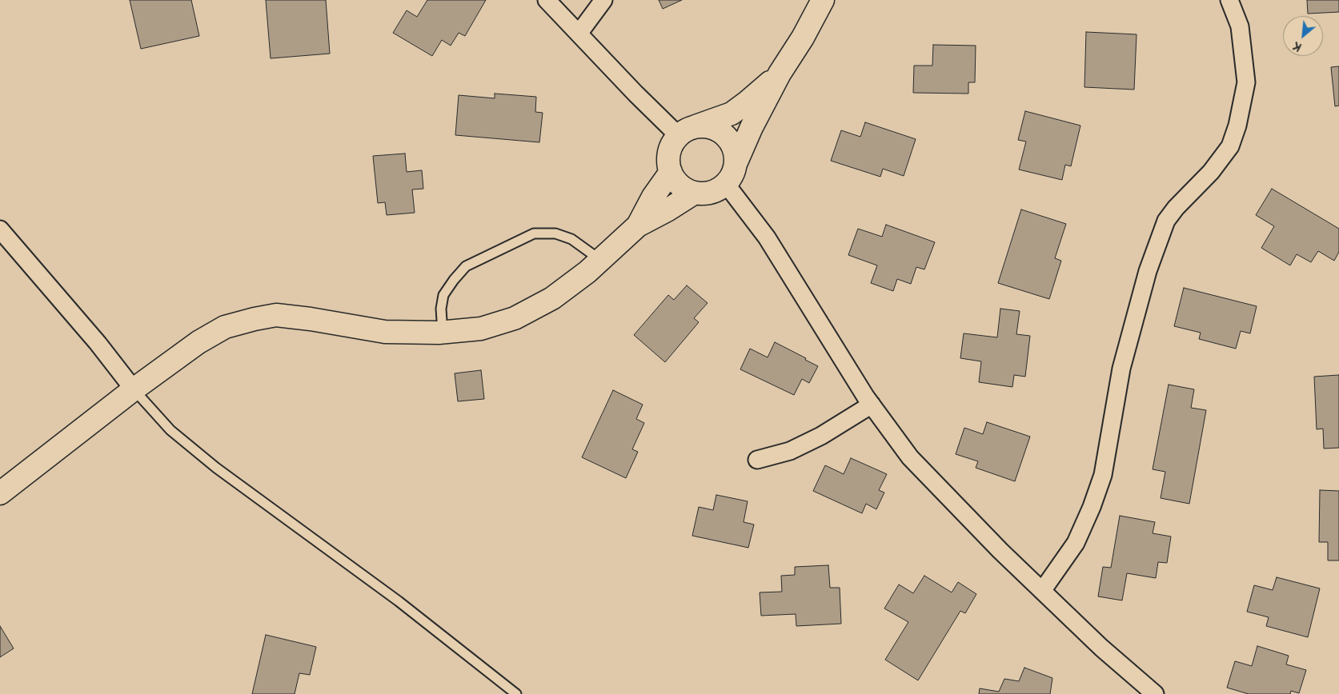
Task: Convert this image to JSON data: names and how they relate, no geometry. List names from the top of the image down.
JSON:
{
  "north": "bottom left"
}
